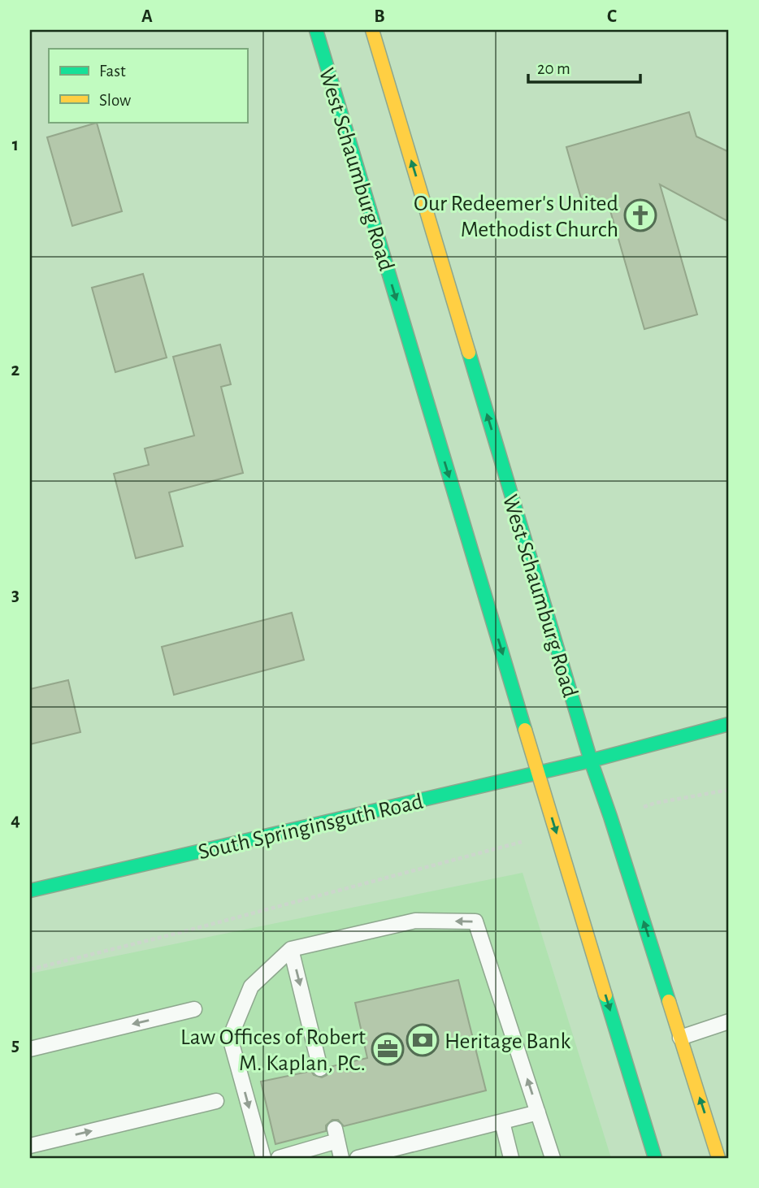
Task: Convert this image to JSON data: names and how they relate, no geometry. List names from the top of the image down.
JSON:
{
  "streets": {
    "main road": ["West Schaumburg Road", "South Springinsguth Road"]
  },
  "crossings": [
    ["West Schaumburg Road", "South Springinsguth Road"]
  ],
  "places": {
    "church": ["Our Redeemer's United Methodist Church"],
    "bank": ["Heritage Bank"],
    "office": ["Law Offices of Robert M. Kaplan, P.C."]
  },
  "legend": ["Fast", "Slow"],
  "scale_bar": "20 m",
  "grid": {
    "columns": ["A", "B", "C"],
    "rows": [
      "1",
      "2",
      "3",
      "4",
      "5"
    ]
  }
}
